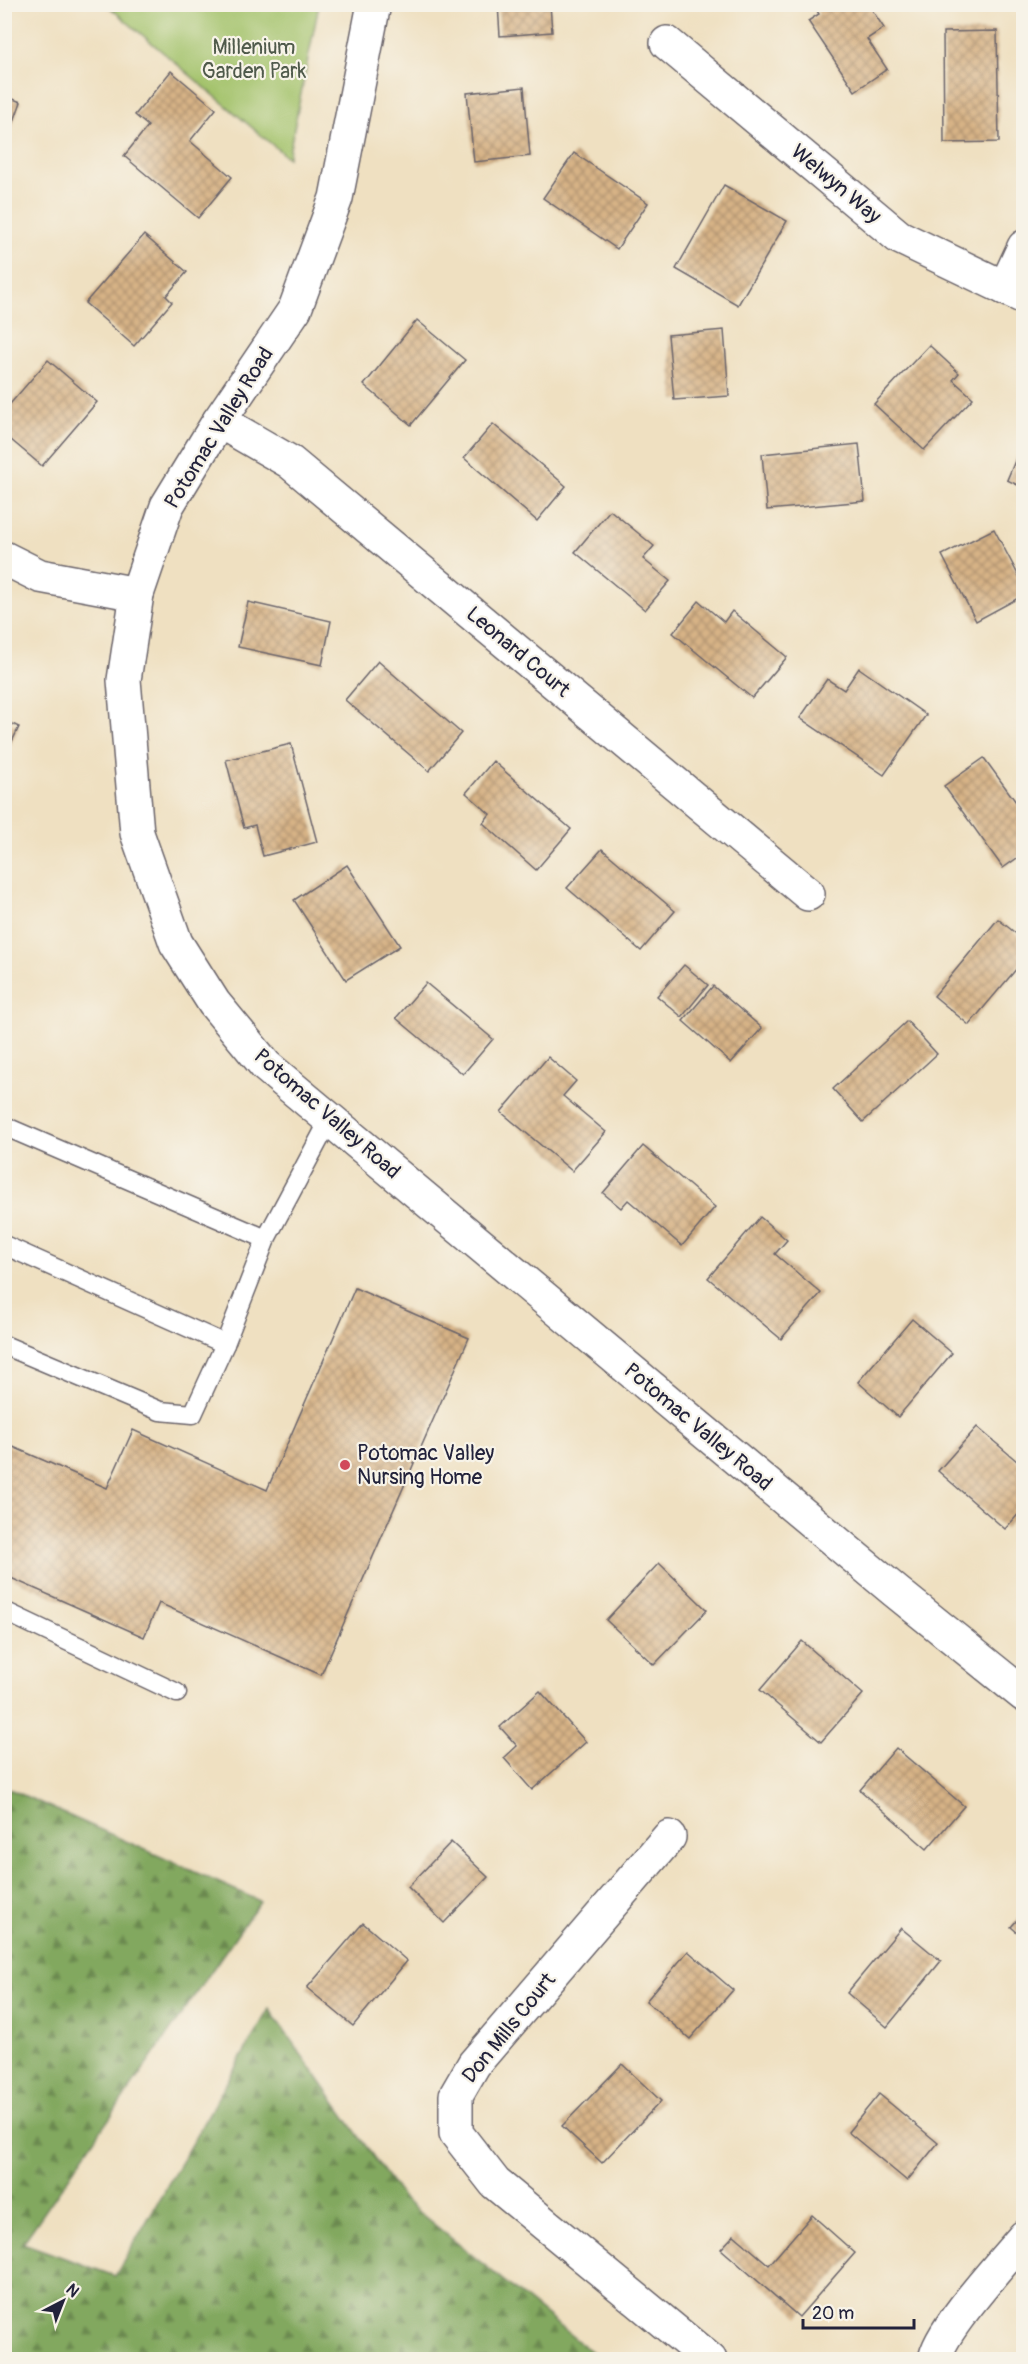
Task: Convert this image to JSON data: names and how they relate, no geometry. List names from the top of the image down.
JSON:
{
  "streets": {
    "street": [
      "Welwyn Way",
      "Potomac Valley Road",
      "Leonard Court",
      "Don Mills Court"
    ]
  },
  "crossings": [
    ["Potomac Valley Road", "Leonard Court"]
  ],
  "parks": ["Millenium Garden Park"],
  "places": ["Potomac Valley Nursing Home"],
  "scale_bar": "20 m",
  "north": "top right"
}
